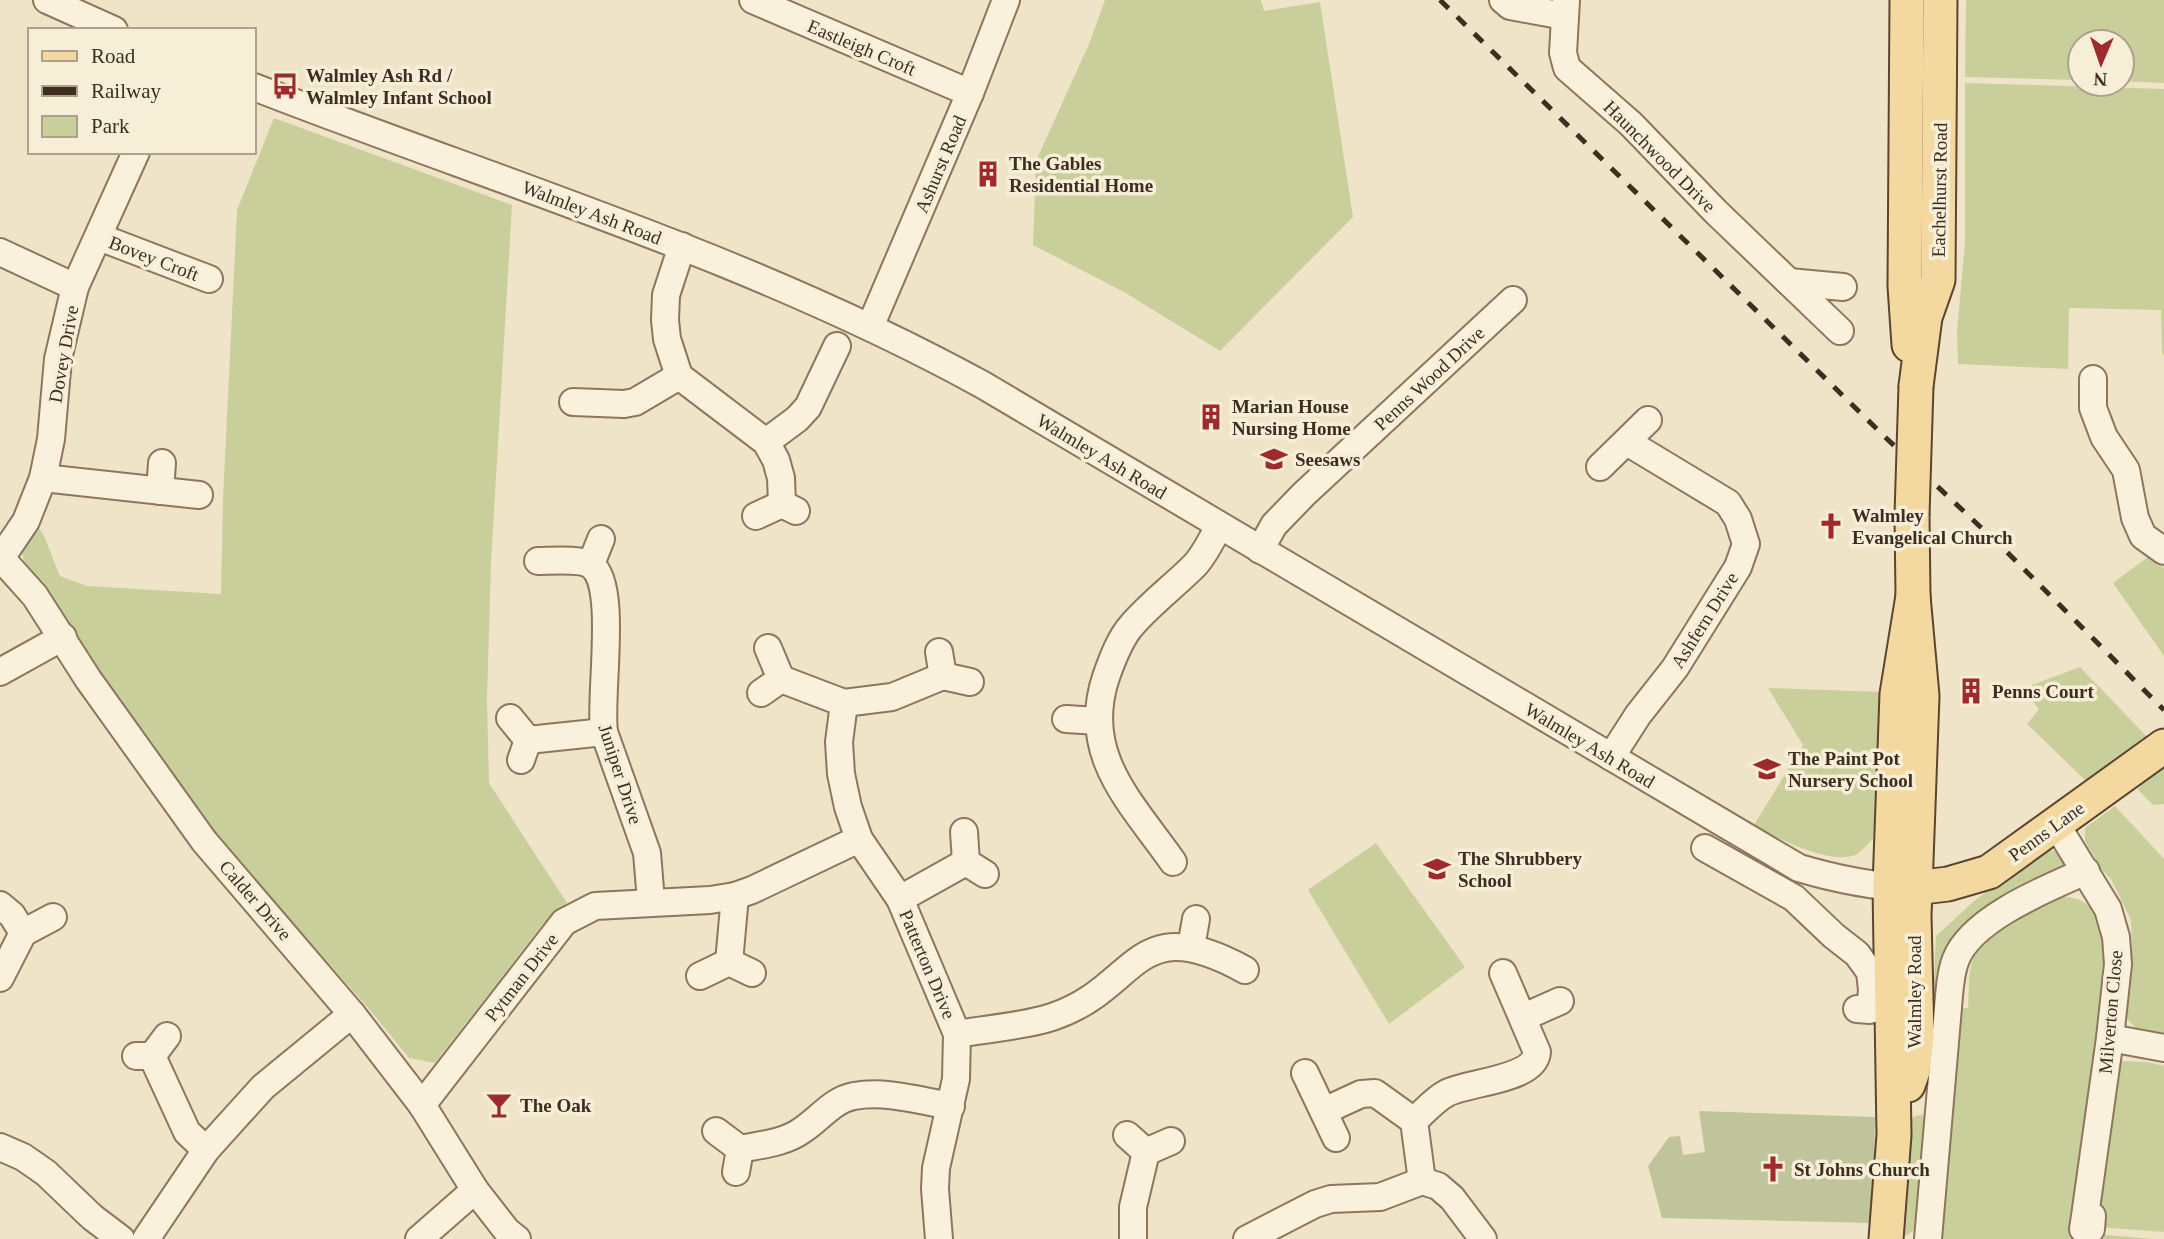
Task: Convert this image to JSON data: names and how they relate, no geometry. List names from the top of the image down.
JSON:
{
  "streets": {
    "main road": ["Eachelhurst Road", "Penns Lane", "Walmley Road"],
    "street": [
      "Eastleigh Croft",
      "Haunchwood Drive",
      "Ashurst Road",
      "Walmley Ash Road",
      "Bovey Croft",
      "Dovey Drive",
      "Penns Wood Drive",
      "Ashfern Drive",
      "Juniper Drive",
      "Calder Drive",
      "Patterton Drive",
      "Pytman Drive",
      "Milverton Close"
    ]
  },
  "crossings": [
    ["Eastleigh Croft", "Ashurst Road"],
    ["Ashurst Road", "Walmley Ash Road"],
    ["Eachelhurst Road", "Walmley Ash Road"],
    ["Eachelhurst Road", "Penns Lane"],
    ["Eachelhurst Road", "Walmley Road"],
    ["Walmley Ash Road", "Penns Wood Drive"],
    ["Walmley Ash Road", "Ashfern Drive"],
    ["Walmley Ash Road", "Penns Lane"],
    ["Walmley Ash Road", "Walmley Road"],
    ["Bovey Croft", "Dovey Drive"],
    ["Dovey Drive", "Calder Drive"],
    ["Juniper Drive", "Pytman Drive"],
    ["Penns Lane", "Walmley Road"],
    ["Penns Lane", "Milverton Close"],
    ["Calder Drive", "Pytman Drive"],
    ["Patterton Drive", "Pytman Drive"],
    ["Walmley Road", "Milverton Close"]
  ],
  "places": {
    "bus stop": ["Walmley Ash Rd / Walmley Infant School"],
    "building": ["The Gables Residential Home", "Marian House Nursing Home", "Penns Court"],
    "school or university": ["Seesaws", "The Paint Pot Nursery School", "The Shrubbery School"],
    "church": ["Walmley Evangelical Church", "St Johns Church"],
    "bar": ["The Oak"]
  },
  "legend": ["Road", "Railway", "Park"],
  "north": "bottom"
}
